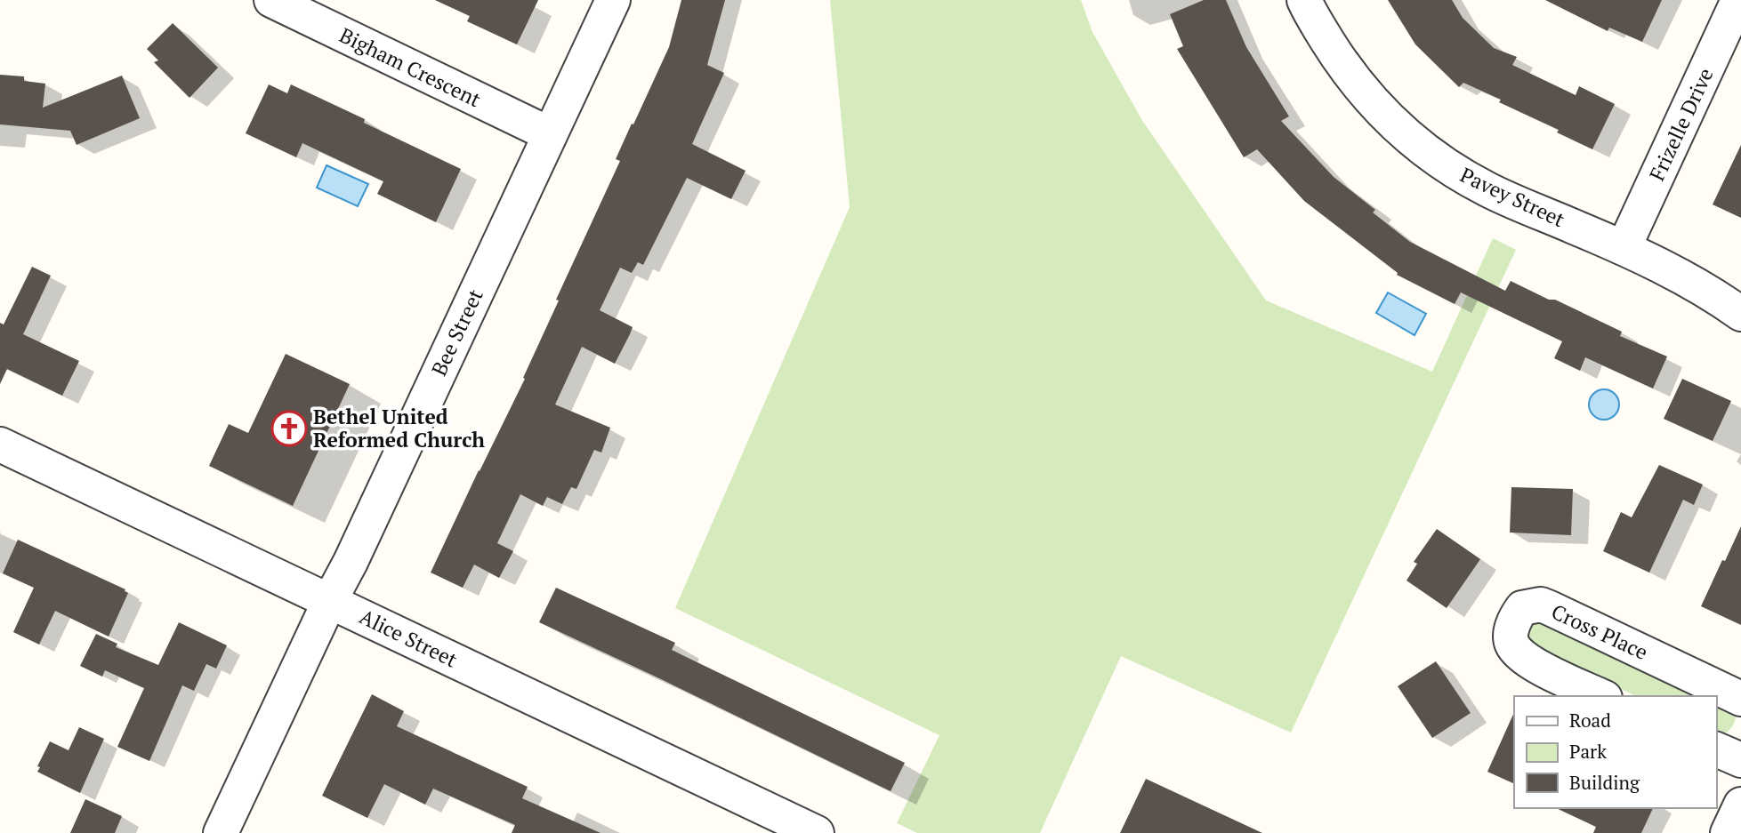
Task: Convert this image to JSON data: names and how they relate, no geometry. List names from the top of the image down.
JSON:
{
  "streets": {
    "street": [
      "Bigham Crescent",
      "Frizelle Drive",
      "Pavey Street",
      "Bee Street",
      "Cross Place",
      "Alice Street"
    ]
  },
  "crossings": [
    ["Bigham Crescent", "Bee Street"],
    ["Frizelle Drive", "Pavey Street"],
    ["Bee Street", "Alice Street"]
  ],
  "places": {
    "church": ["Bethel United Reformed Church"]
  },
  "legend": ["Road", "Park", "Building"]
}
